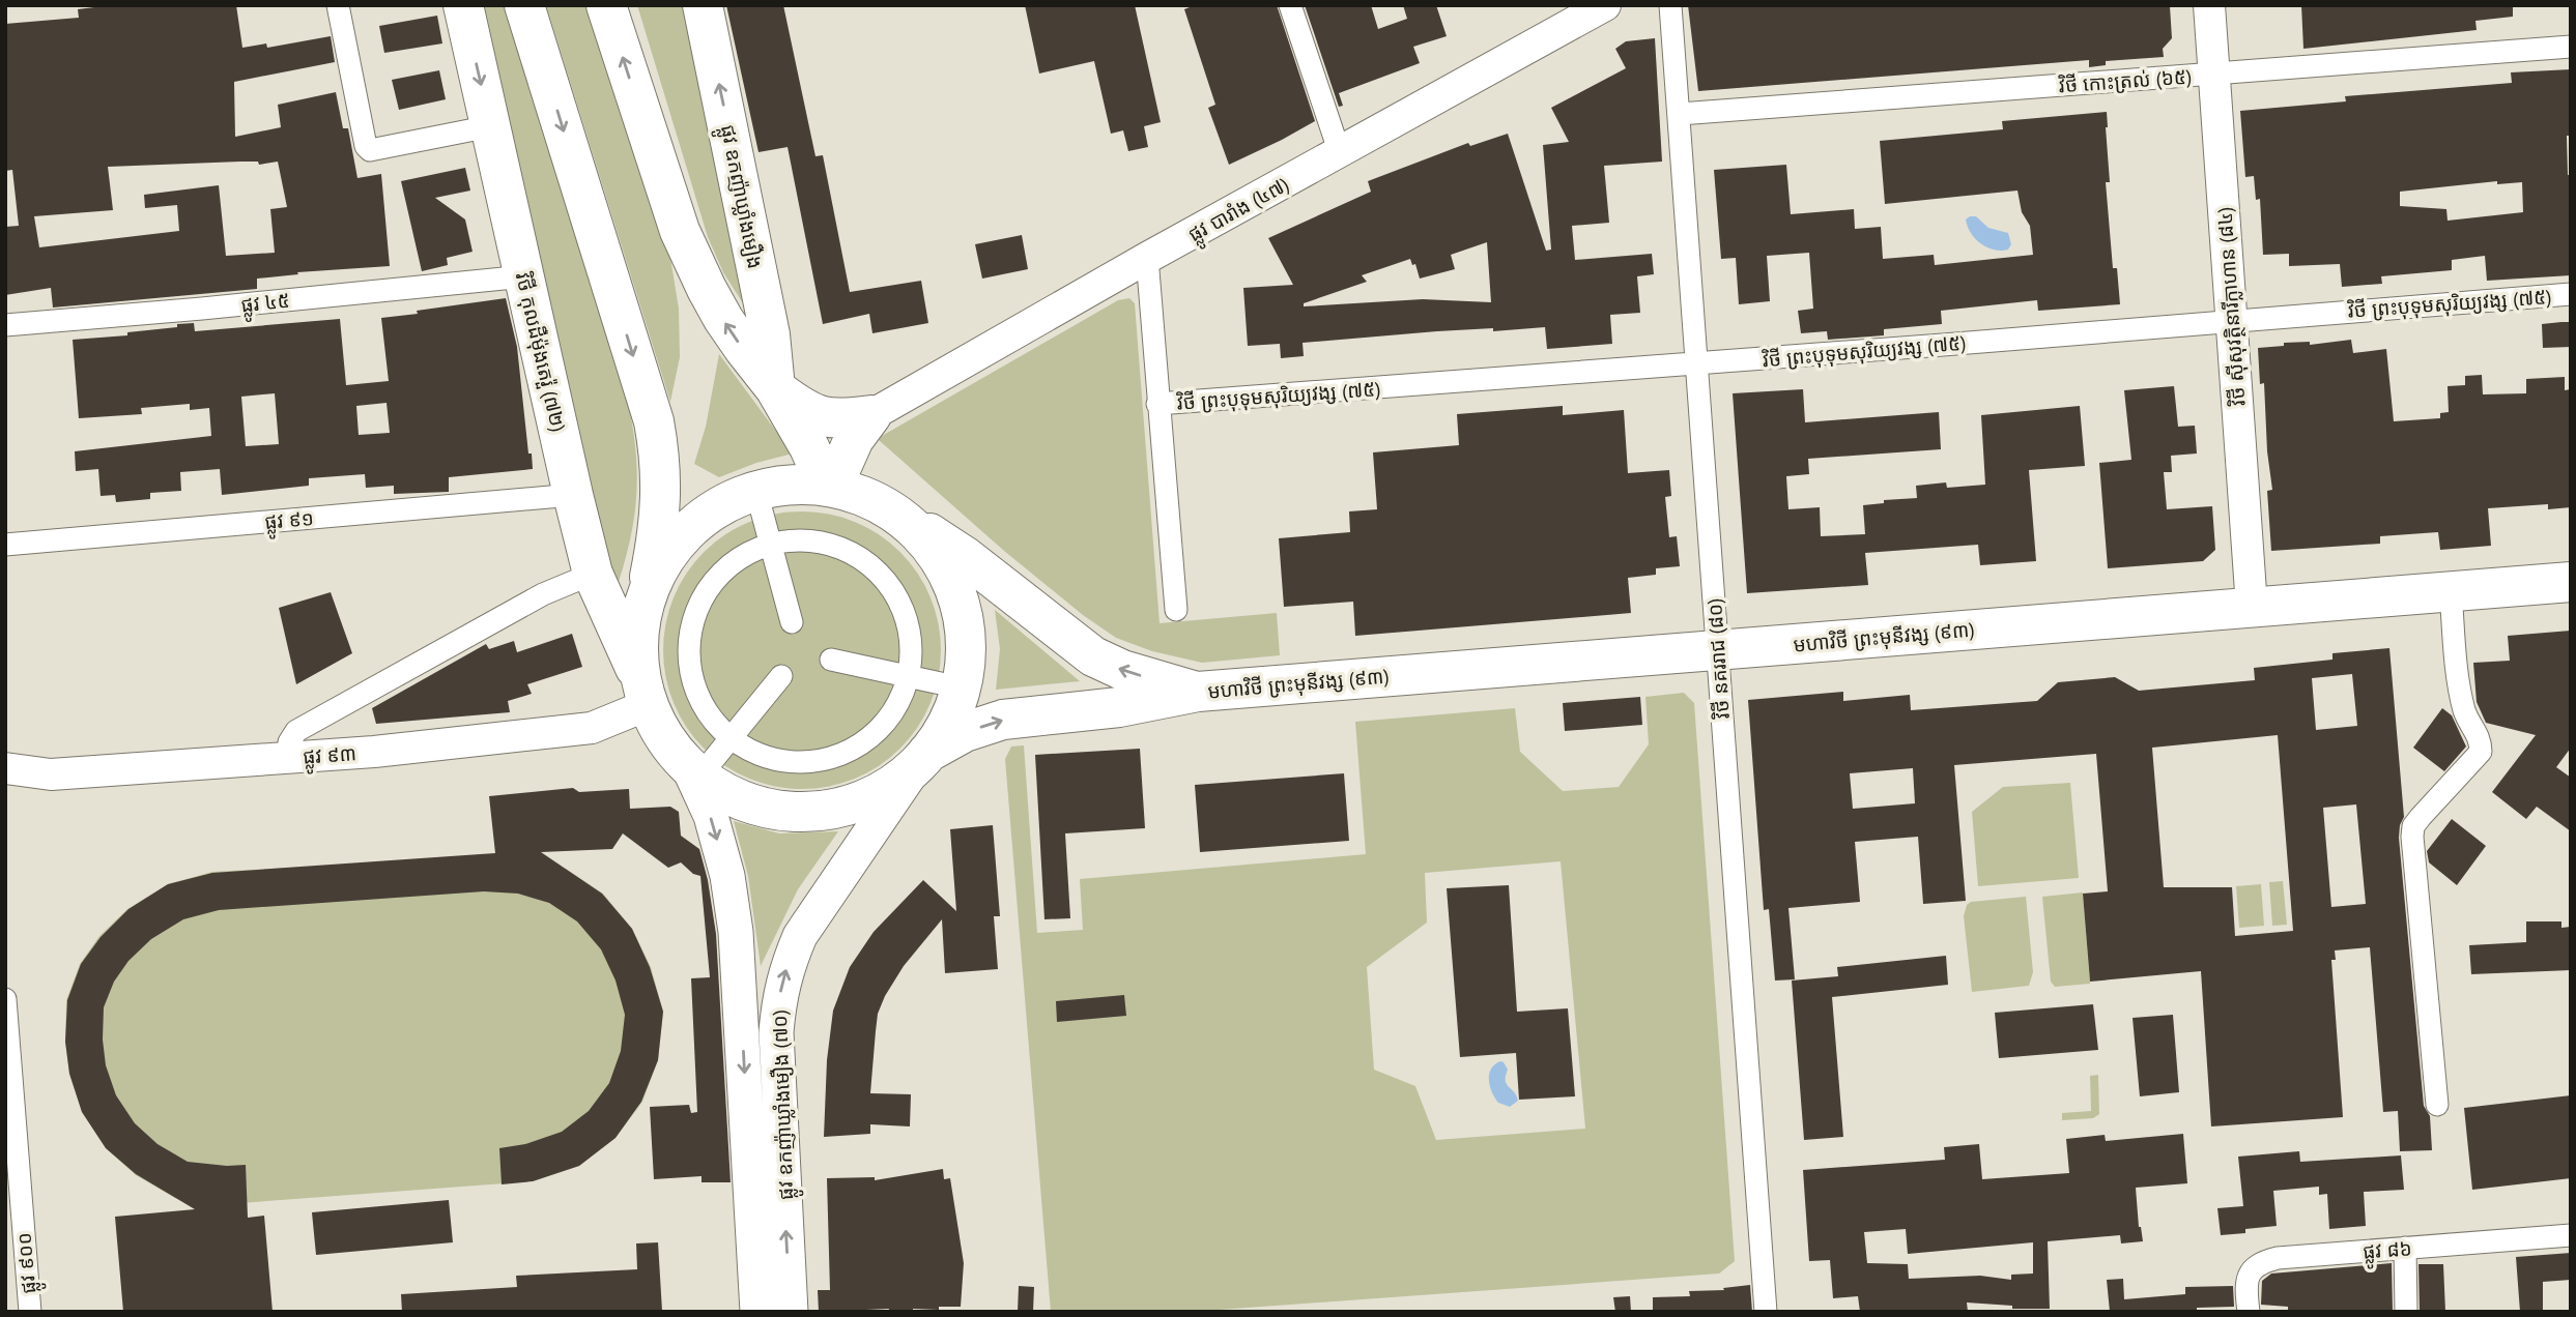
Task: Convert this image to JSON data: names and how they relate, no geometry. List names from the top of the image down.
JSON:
{
  "streets": {
    "highway": ["ផ្លូវ ឧកញ៉ាឃ្លាំងមឿង", "វិថី កុលដឺម៉ុងតេរ៉ួ (៧២)", "មហាវិថី ព្រះមុនីវង្ស (៩៣)"],
    "main road": ["ផ្លូវ ឧកញ៉ាឃ្លាំងមឿង (៧០)"],
    "street": [
      "វិថី កោះត្រល់ (៦៥)",
      "ផ្លូវ បារាំង (៤៧)",
      "ផ្លូវ ៤៥",
      "វិថី ព្រះបុទុមសុរិយ្យវង្ស (៧៥)",
      "វិថី ស៊ីសុវត្ថិនារីក្លាហាន (៨៤)",
      "ផ្លូវ ៩១",
      "វិថី នគររាជ (៨០)",
      "ផ្លូវ ៩៣",
      "ផ្លូវ ៨៦",
      "ផ្លូវ ៩០០"
    ]
  },
  "crossings": [
    ["វិថី កោះត្រល់ (៦៥)", "វិថី ស៊ីសុវត្ថិនារីក្លាហាន (៨៤)"],
    ["វិថី កោះត្រល់ (៦៥)", "វិថី នគររាជ (៨០)"],
    ["ផ្លូវ ៤៥", "វិថី កុលដឺម៉ុងតេរ៉ួ (៧២)"],
    ["វិថី ព្រះបុទុមសុរិយ្យវង្ស (៧៥)", "វិថី ស៊ីសុវត្ថិនារីក្លាហាន (៨៤)"],
    ["វិថី ព្រះបុទុមសុរិយ្យវង្ស (៧៥)", "វិថី នគររាជ (៨០)"],
    ["វិថី ស៊ីសុវត្ថិនារីក្លាហាន (៨៤)", "មហាវិថី ព្រះមុនីវង្ស (៩៣)"],
    ["វិថី កុលដឺម៉ុងតេរ៉ួ (៧២)", "ផ្លូវ ៩១"],
    ["វិថី កុលដឺម៉ុងតេរ៉ួ (៧២)", "ផ្លូវ ៩៣"],
    ["វិថី កុលដឺម៉ុងតេរ៉ួ (៧២)", "ផ្លូវ ឧកញ៉ាឃ្លាំងមឿង (៧០)"],
    ["មហាវិថី ព្រះមុនីវង្ស (៩៣)", "វិថី នគររាជ (៨០)"],
    ["មហាវិថី ព្រះមុនីវង្ស (៩៣)", "ផ្លូវ ឧកញ៉ាឃ្លាំងមឿង (៧០)"]
  ]
}
